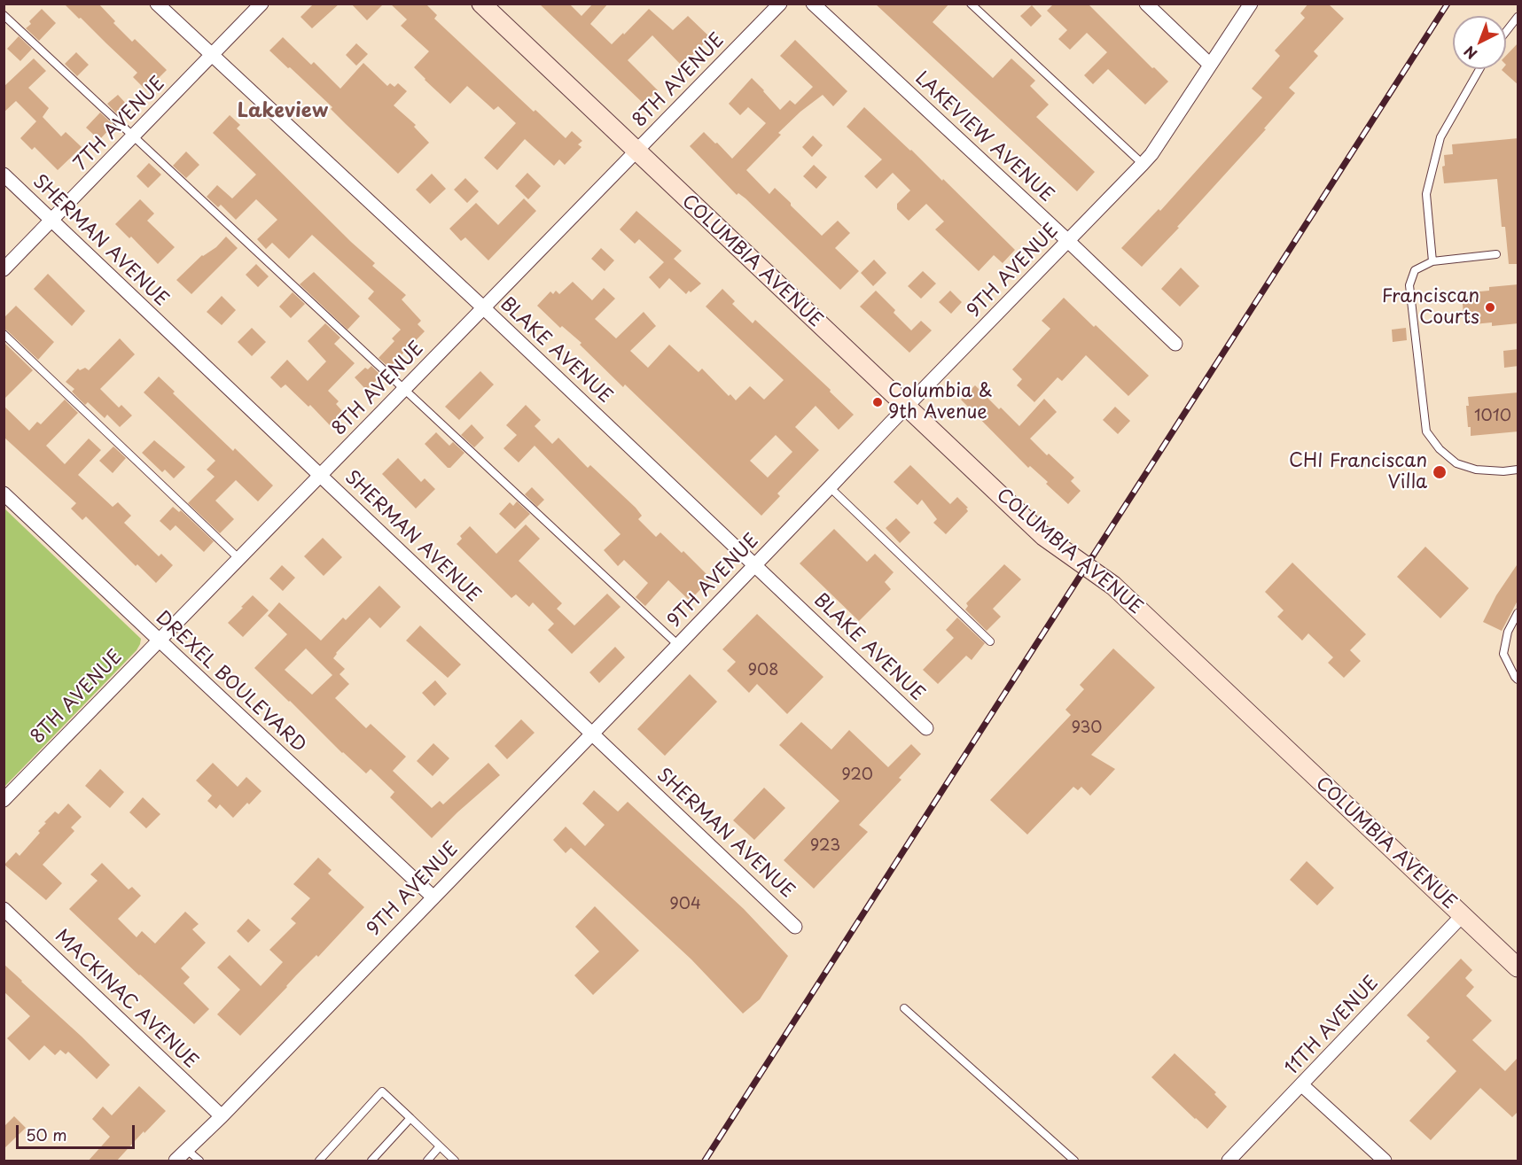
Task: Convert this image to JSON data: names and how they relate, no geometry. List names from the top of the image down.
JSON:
{
  "streets": {
    "street": [
      "8TH AVENUE",
      "7TH AVENUE",
      "LAKEVIEW AVENUE",
      "SHERMAN AVENUE",
      "COLUMBIA AVENUE",
      "9TH AVENUE",
      "BLAKE AVENUE",
      "DREXEL BOULEVARD",
      "MACKINAC AVENUE",
      "11TH AVENUE"
    ]
  },
  "crossings": [
    ["8TH AVENUE", "SHERMAN AVENUE"],
    ["8TH AVENUE", "COLUMBIA AVENUE"],
    ["8TH AVENUE", "BLAKE AVENUE"],
    ["8TH AVENUE", "DREXEL BOULEVARD"],
    ["7TH AVENUE", "SHERMAN AVENUE"],
    ["7TH AVENUE", "BLAKE AVENUE"],
    ["LAKEVIEW AVENUE", "9TH AVENUE"],
    ["SHERMAN AVENUE", "9TH AVENUE"],
    ["COLUMBIA AVENUE", "9TH AVENUE"],
    ["COLUMBIA AVENUE", "11TH AVENUE"],
    ["9TH AVENUE", "BLAKE AVENUE"],
    ["9TH AVENUE", "DREXEL BOULEVARD"],
    ["9TH AVENUE", "MACKINAC AVENUE"]
  ],
  "districts": ["Lakeview"],
  "places": ["Franciscan Courts", "Columbia & 9th Avenue", "CHI Franciscan Villa"],
  "house_numbers": [
    "1010",
    "908",
    "930",
    "920",
    "923",
    "904"
  ],
  "scale_bar": "50 m",
  "north": "bottom left"
}
